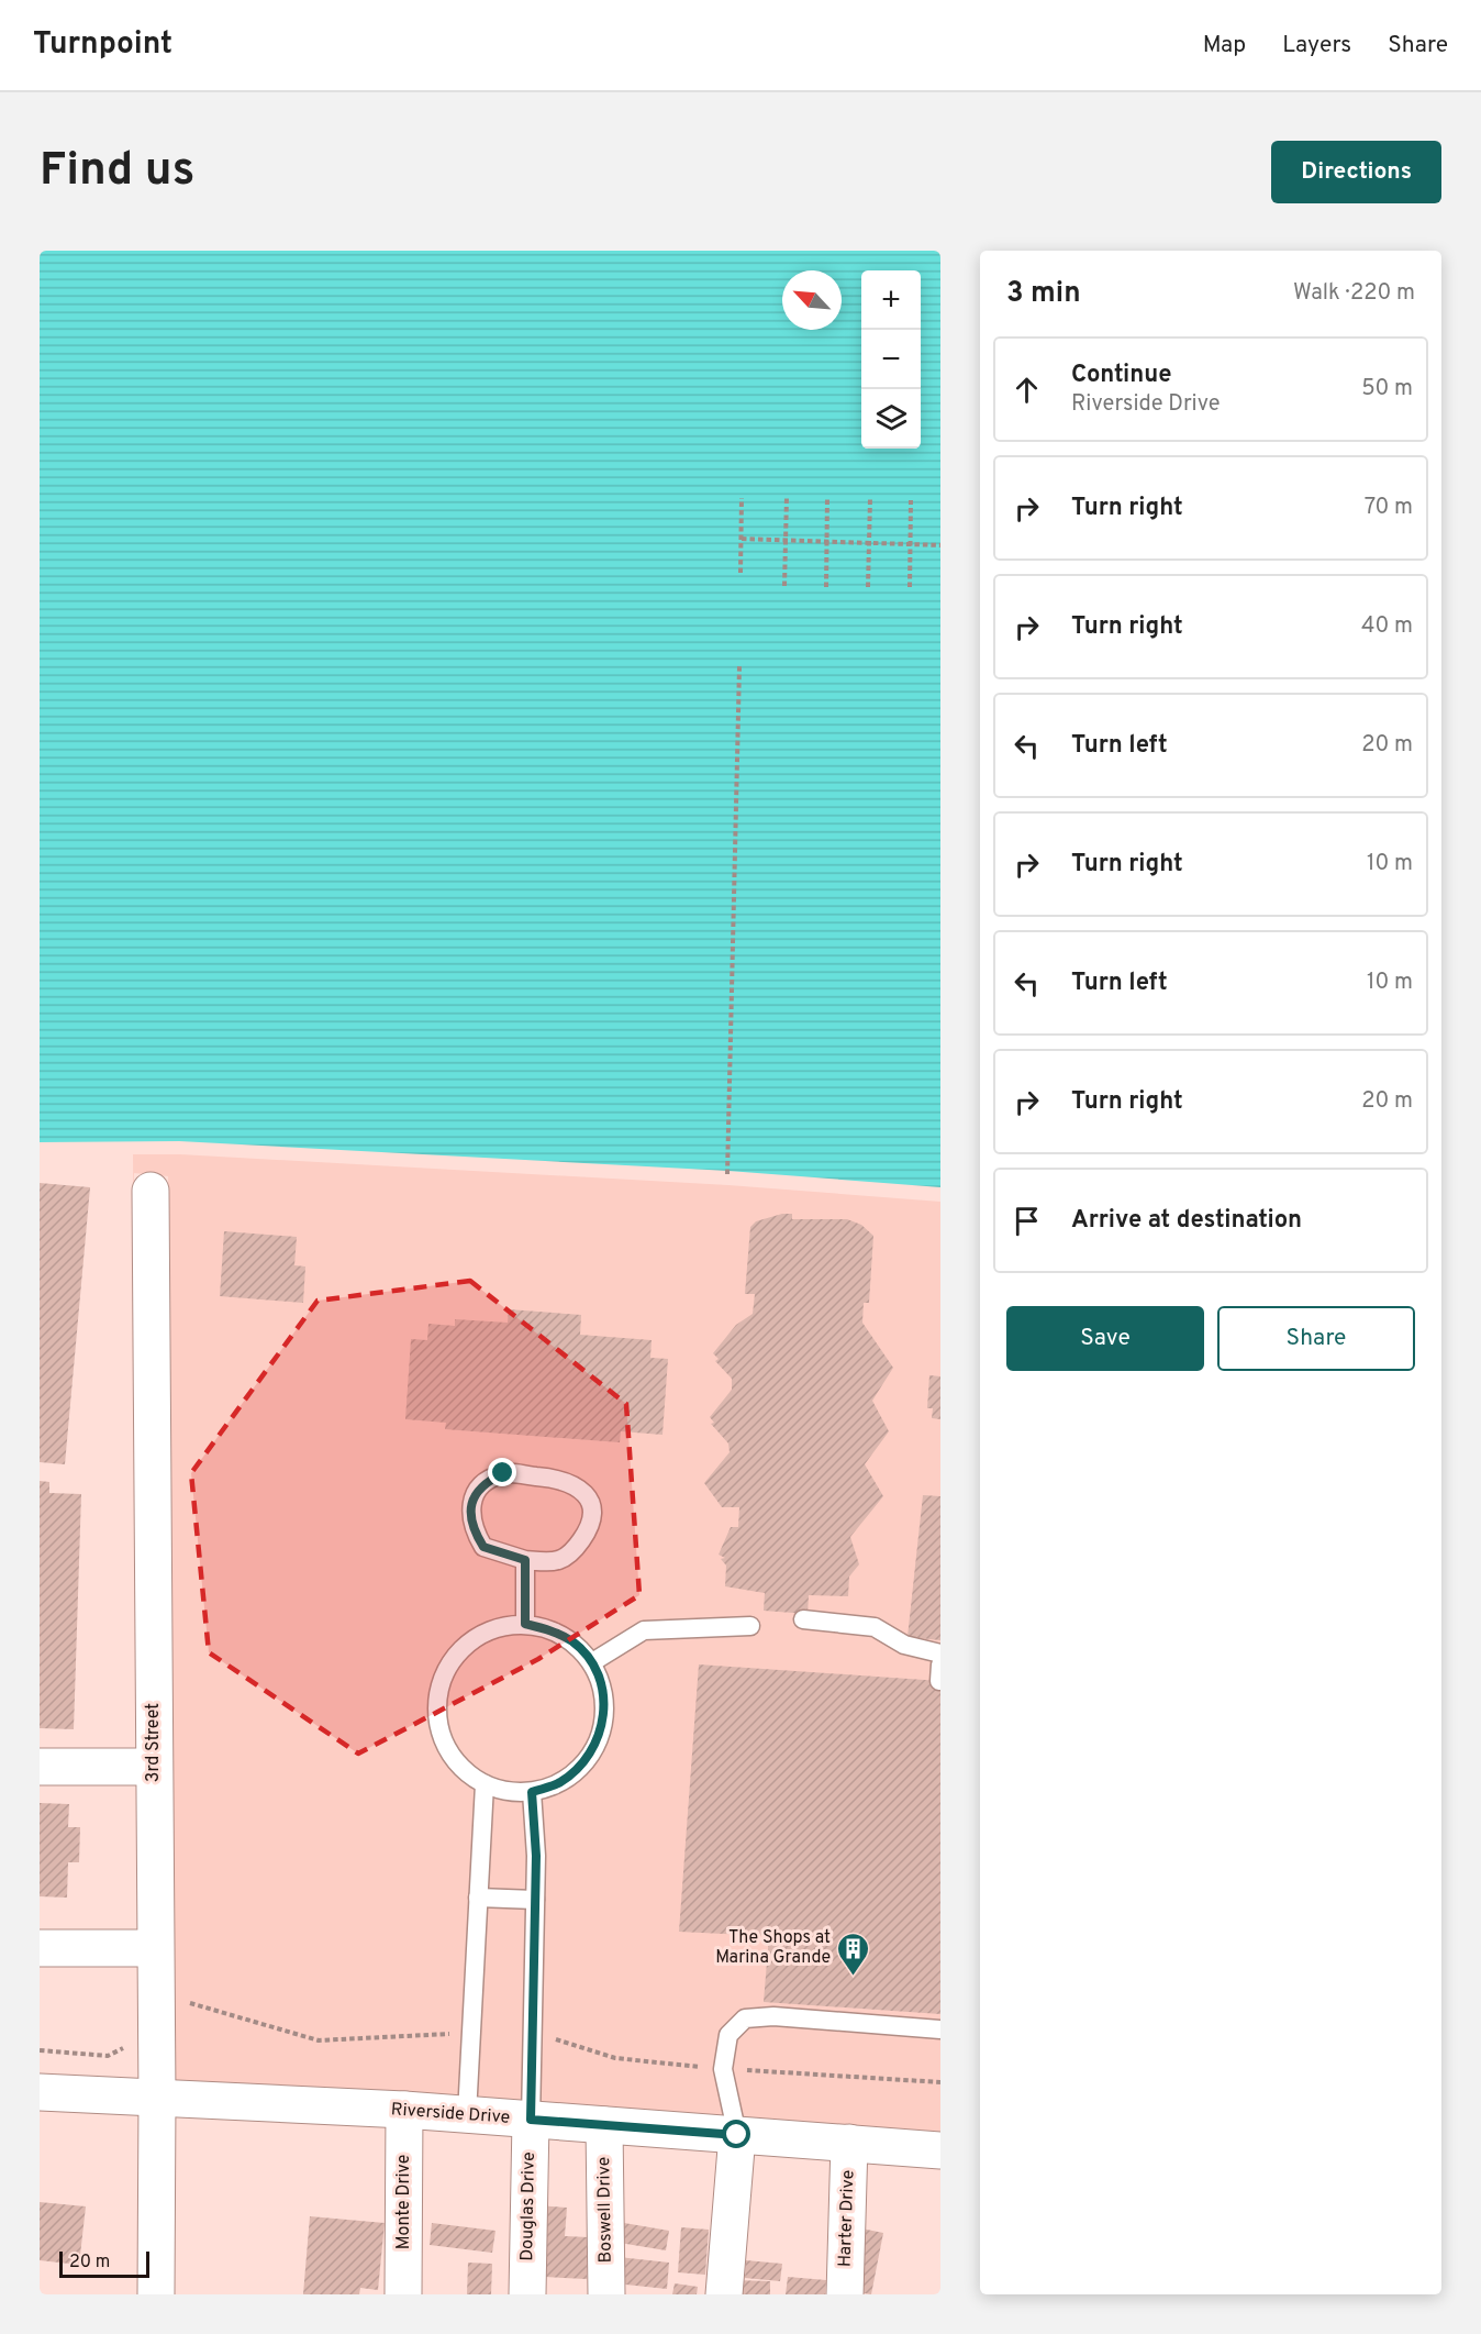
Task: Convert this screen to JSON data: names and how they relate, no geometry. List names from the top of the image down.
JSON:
{
  "streets": {
    "street": [
      "3rd Street",
      "Riverside Drive",
      "Monte Drive",
      "Douglas Drive",
      "Boswell Drive",
      "Harter Drive"
    ]
  },
  "crossings": [
    ["3rd Street", "Riverside Drive"],
    ["Riverside Drive", "Monte Drive"],
    ["Riverside Drive", "Douglas Drive"],
    ["Riverside Drive", "Boswell Drive"],
    ["Riverside Drive", "Harter Drive"]
  ],
  "places": {
    "building": ["The Shops at Marina Grande"]
  },
  "scale_bar": "20 m",
  "north": "top left",
  "page": {
    "header": "Turnpoint",
    "nav": ["Map", "Layers", "Share"],
    "buttons": [
      "Directions",
      ["Save", "Share"]
    ],
    "title": "Find us",
    "heading": ["3 min", "Walk · 220 m"],
    "map_buttons": ["+", "−"],
    "list": [
      ["Continue", "Riverside Drive", "50 m"],
      ["Turn right", "70 m"],
      ["Turn right", "40 m"],
      ["Turn left", "20 m"],
      ["Turn right", "10 m"],
      ["Turn left", "10 m"],
      ["Turn right", "20 m"],
      "Arrive at destination"
    ],
    "scale": "20 m"
  }
}
